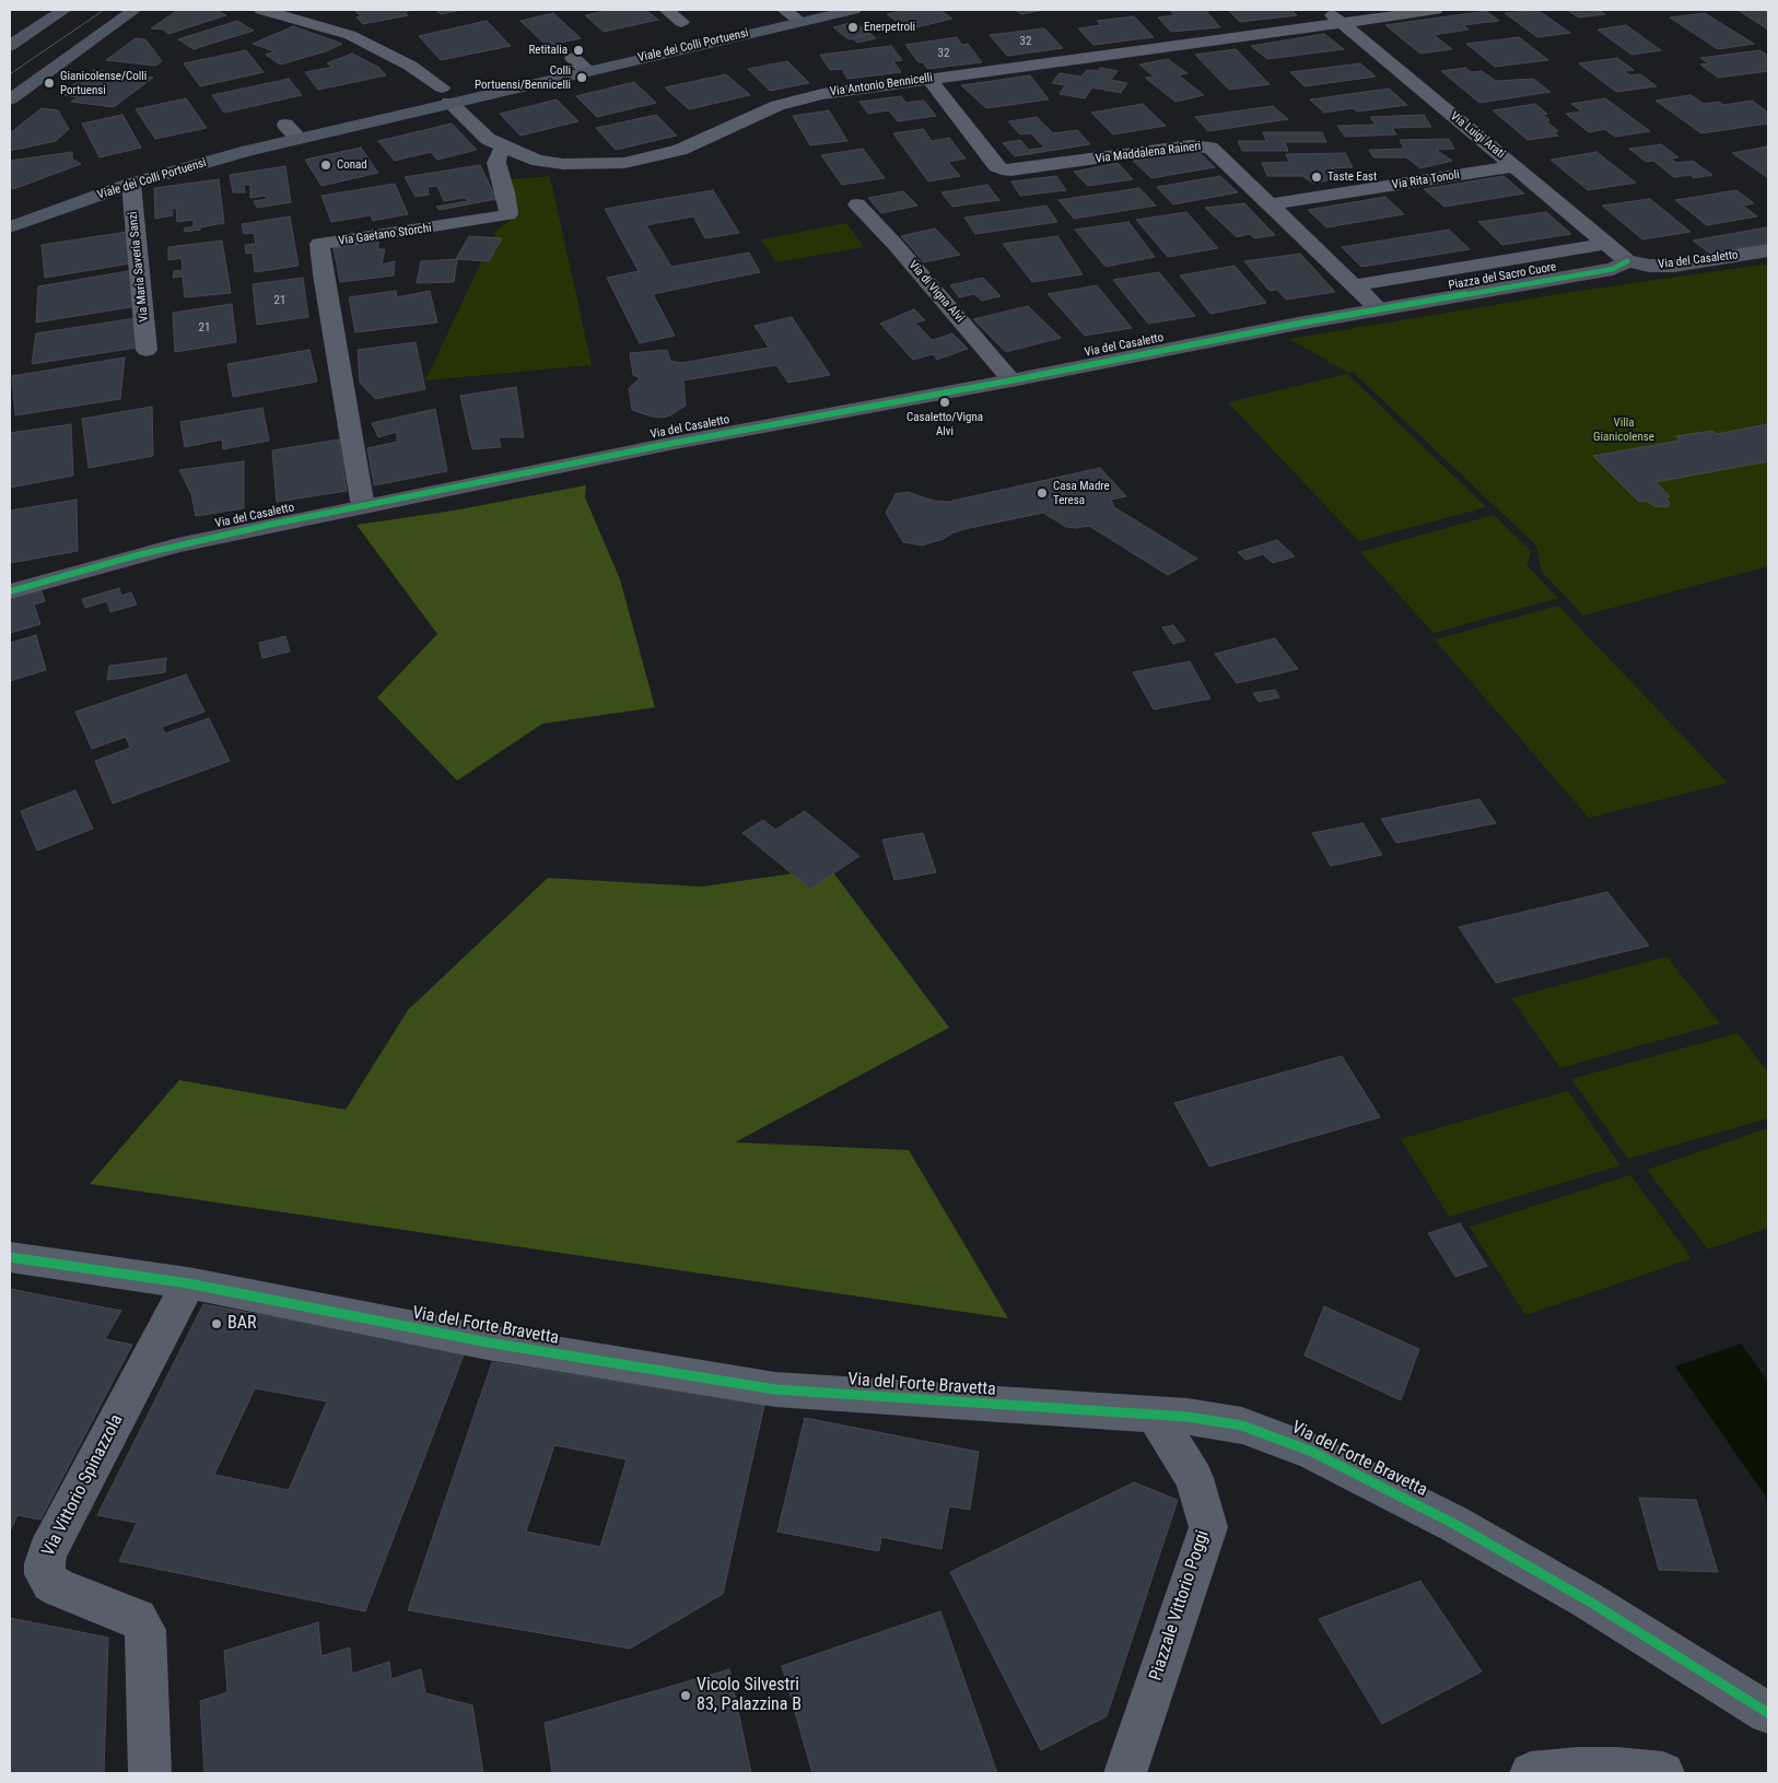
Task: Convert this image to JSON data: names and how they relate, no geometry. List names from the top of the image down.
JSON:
{
  "streets": {
    "main road": ["Viale dei Colli Portuensi"],
    "street": [
      "Via Antonio Bennicelli",
      "Via Luigi Arati",
      "Via Maddalena Raineri",
      "Via Rita Tonoli",
      "Via Gaetano Storchi",
      "Via del Casaletto",
      "Via Maria Saveria Sanzi",
      "Piazza del Sacro Cuore",
      "Via di Vigna Alvi",
      "Via del Forte Bravetta",
      "Via Vittorio Spinazzola",
      "Piazzale Vittorio Poggi"
    ]
  },
  "crossings": [
    ["Viale dei Colli Portuensi", "Via Antonio Bennicelli"],
    ["Viale dei Colli Portuensi", "Via Maria Saveria Sanzi"],
    ["Via Antonio Bennicelli", "Via Luigi Arati"],
    ["Via Antonio Bennicelli", "Via Maddalena Raineri"],
    ["Via Antonio Bennicelli", "Via Gaetano Storchi"],
    ["Via Luigi Arati", "Via Rita Tonoli"],
    ["Via Luigi Arati", "Via del Casaletto"],
    ["Via Luigi Arati", "Piazza del Sacro Cuore"],
    ["Via Maddalena Raineri", "Via Rita Tonoli"],
    ["Via Maddalena Raineri", "Via del Casaletto"],
    ["Via Maddalena Raineri", "Piazza del Sacro Cuore"],
    ["Via del Casaletto", "Piazza del Sacro Cuore"],
    ["Via del Casaletto", "Via di Vigna Alvi"],
    ["Via del Forte Bravetta", "Via Vittorio Spinazzola"],
    ["Via del Forte Bravetta", "Piazzale Vittorio Poggi"]
  ],
  "parks": ["Villa Gianicolense"],
  "places": [
    "Enerpetroli",
    "Retitalia",
    "Colli Portuensi/Bennicelli",
    "Gianicolense/Colli Portuensi",
    "Conad",
    "Taste East",
    "Casaletto/Vigna Alvi",
    "Casa Madre Teresa",
    "BAR",
    "Vicolo Silvestri 83, Palazzina B"
  ],
  "house_numbers": [
    "32",
    "32",
    "21",
    "21"
  ]
}
